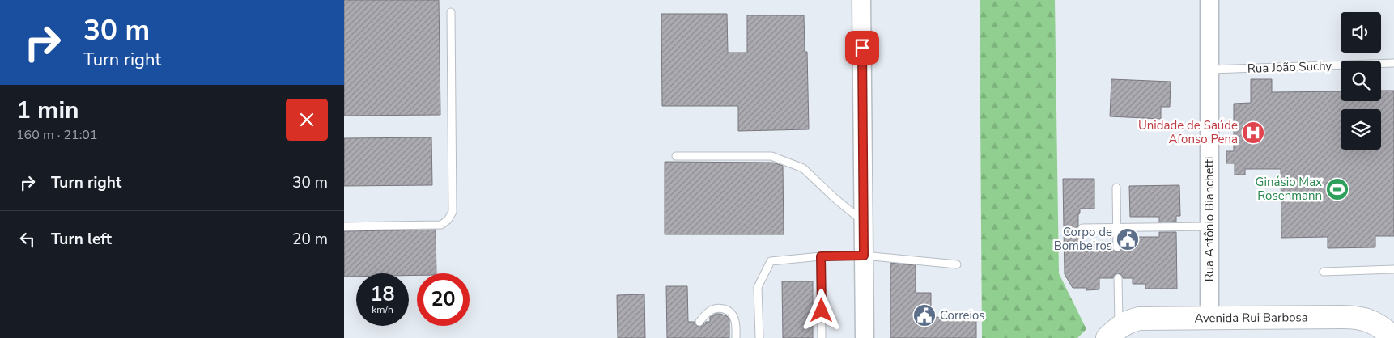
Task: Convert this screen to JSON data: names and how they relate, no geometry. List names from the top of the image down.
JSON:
{
  "streets": {
    "main road": ["Avenida Rui Barbosa"],
    "street": ["Rua Antônio Bianchetti"],
    "lane": ["Rua João Suchy"]
  },
  "crossings": [
    ["Rua João Suchy", "Rua Antônio Bianchetti"],
    ["Rua Antônio Bianchetti", "Avenida Rui Barbosa"]
  ],
  "places": {
    "hospital": ["Unidade de Saúde Afonso Pena"],
    "sports": ["Ginásio Max Rosenmann"],
    "public building": ["Corpo de Bombeiros", "Correios"]
  },
  "page": {
    "turn": ["30 m", "Turn right"],
    "heading": ["1 min", "160 m · 21:01"],
    "list": [
      {
        "name": "Turn right",
        "value": "30 m"
      },
      {
        "name": "Turn left",
        "value": "20 m"
      }
    ],
    "speed": "18 km/h",
    "limit": "20"
  }
}
